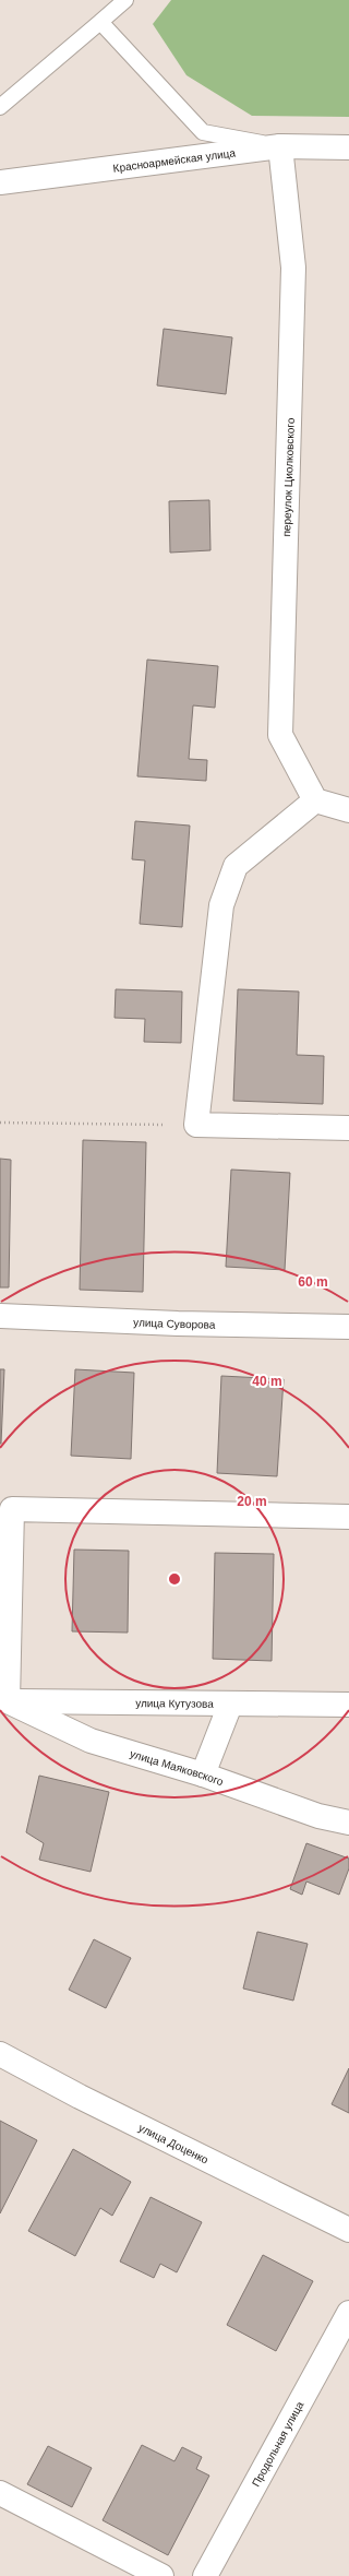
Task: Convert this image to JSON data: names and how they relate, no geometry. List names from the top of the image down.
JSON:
{
  "streets": {
    "street": [
      "Красноармейская улица",
      "переулок Циолковского",
      "улица Суворова",
      "улица Кутузова",
      "улица Маяковского",
      "улица Доценко",
      "Продольная улица"
    ]
  },
  "crossings": [
    ["Красноармейская улица", "переулок Циолковского"],
    ["улица Кутузова", "улица Маяковского"]
  ],
  "rings": ["60 m", "40 m", "20 m"]
}
